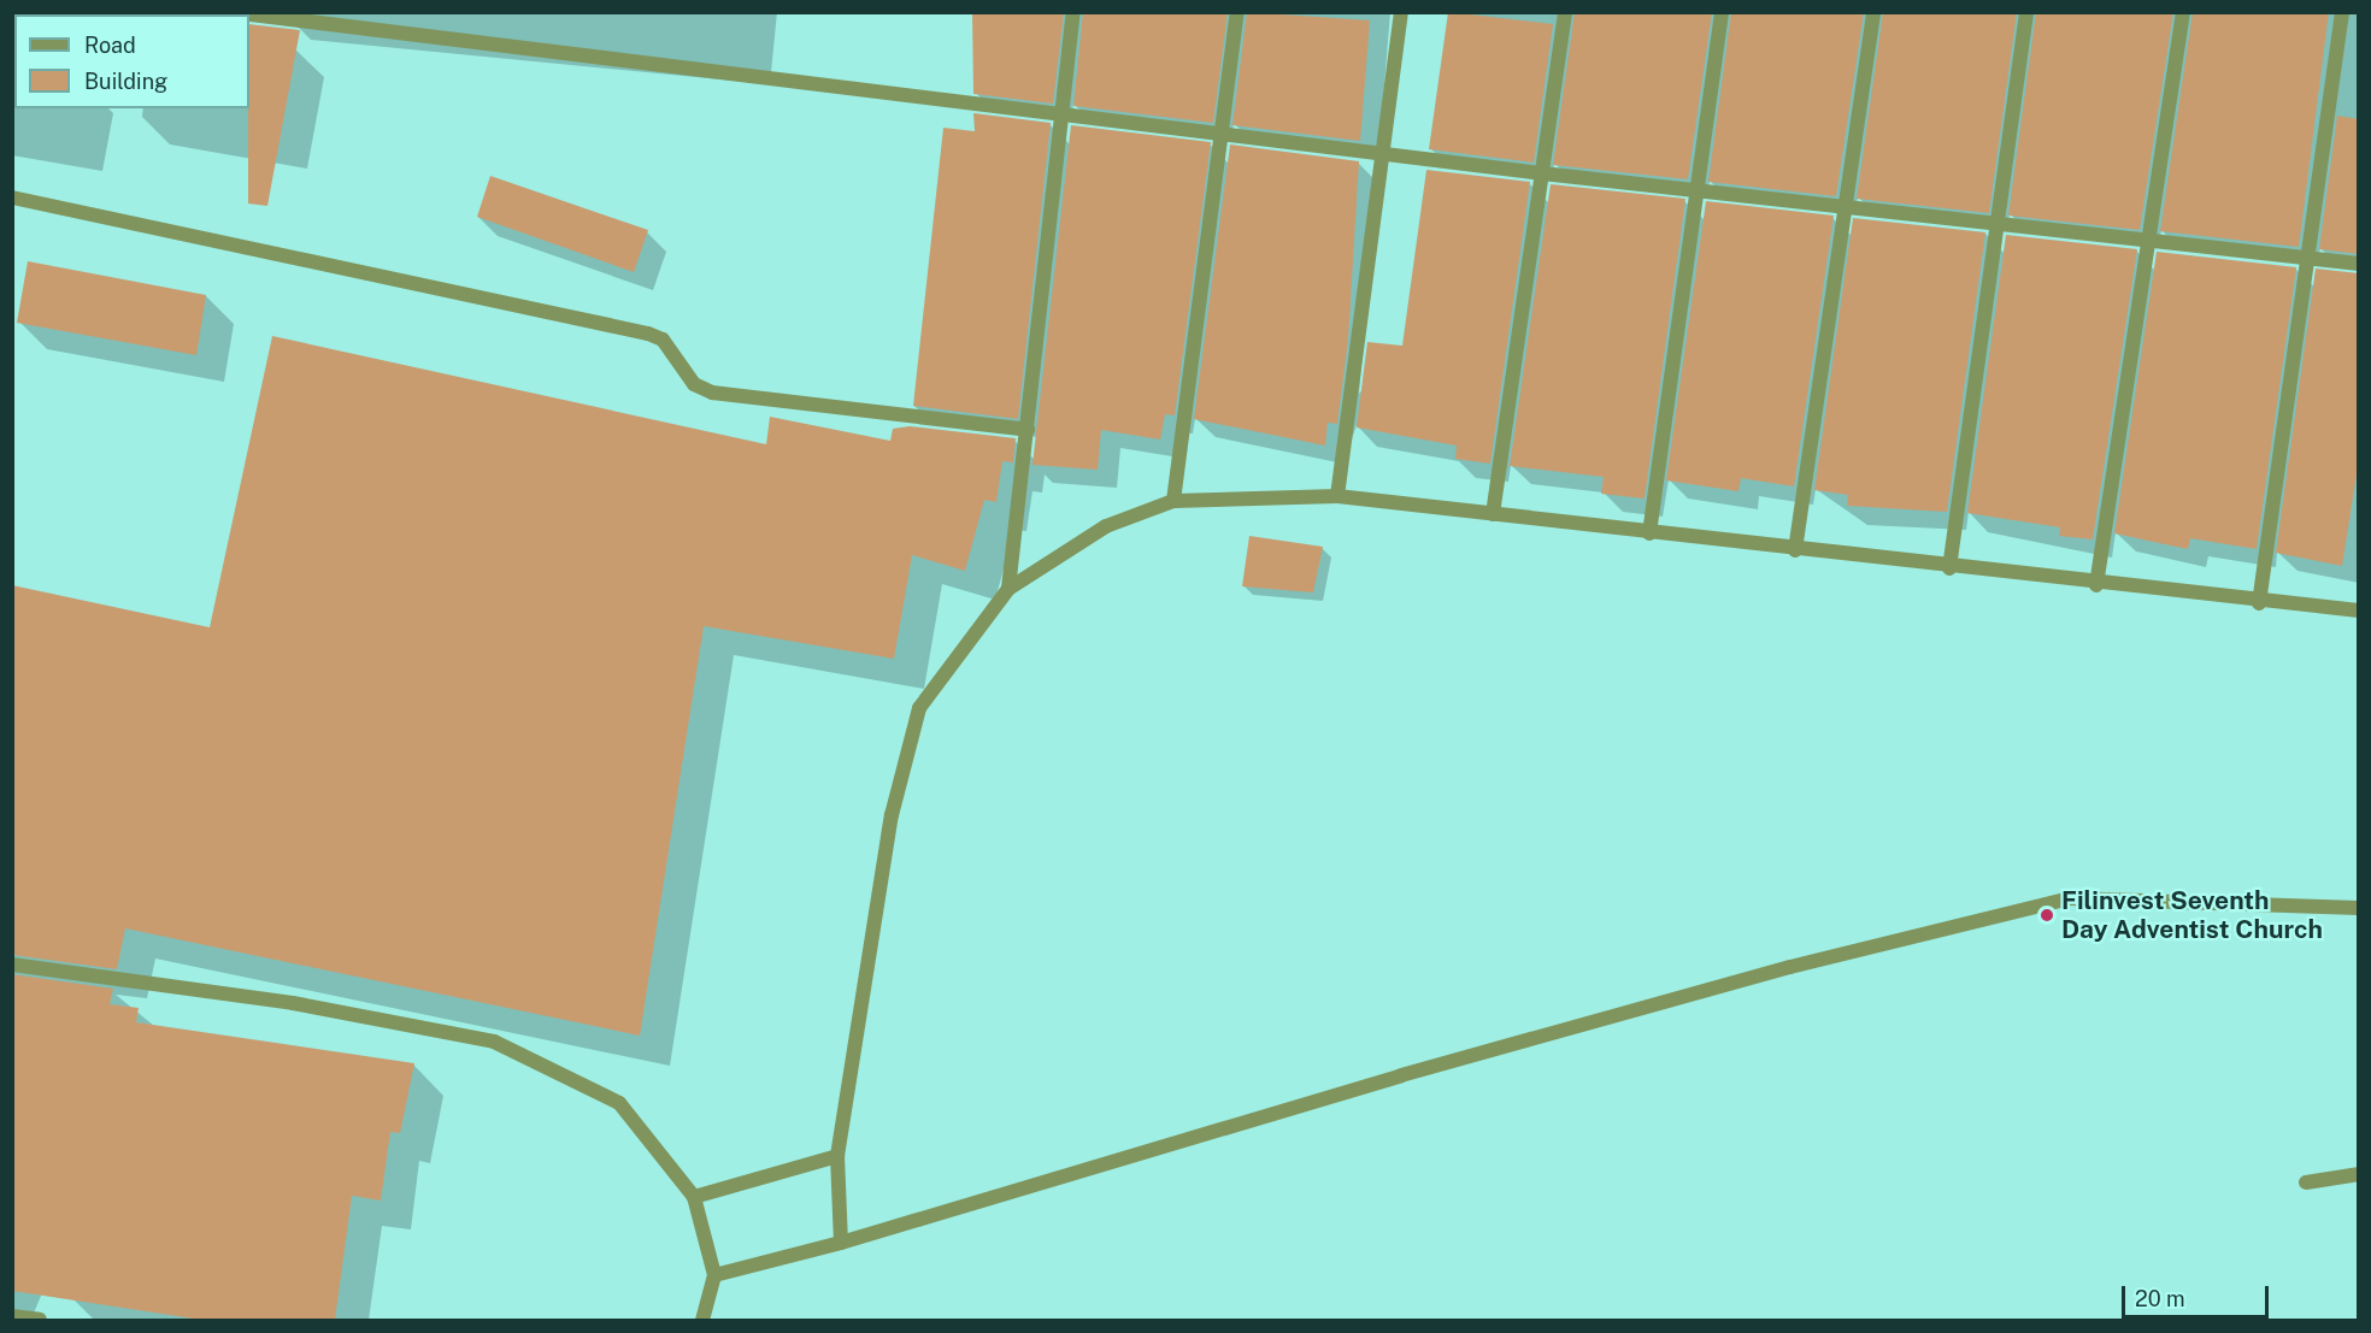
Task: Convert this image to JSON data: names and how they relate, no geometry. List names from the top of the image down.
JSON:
{
  "places": ["Filinvest Seventh Day Adventist Church"],
  "legend": ["Road", "Building"],
  "scale_bar": "20 m"
}
